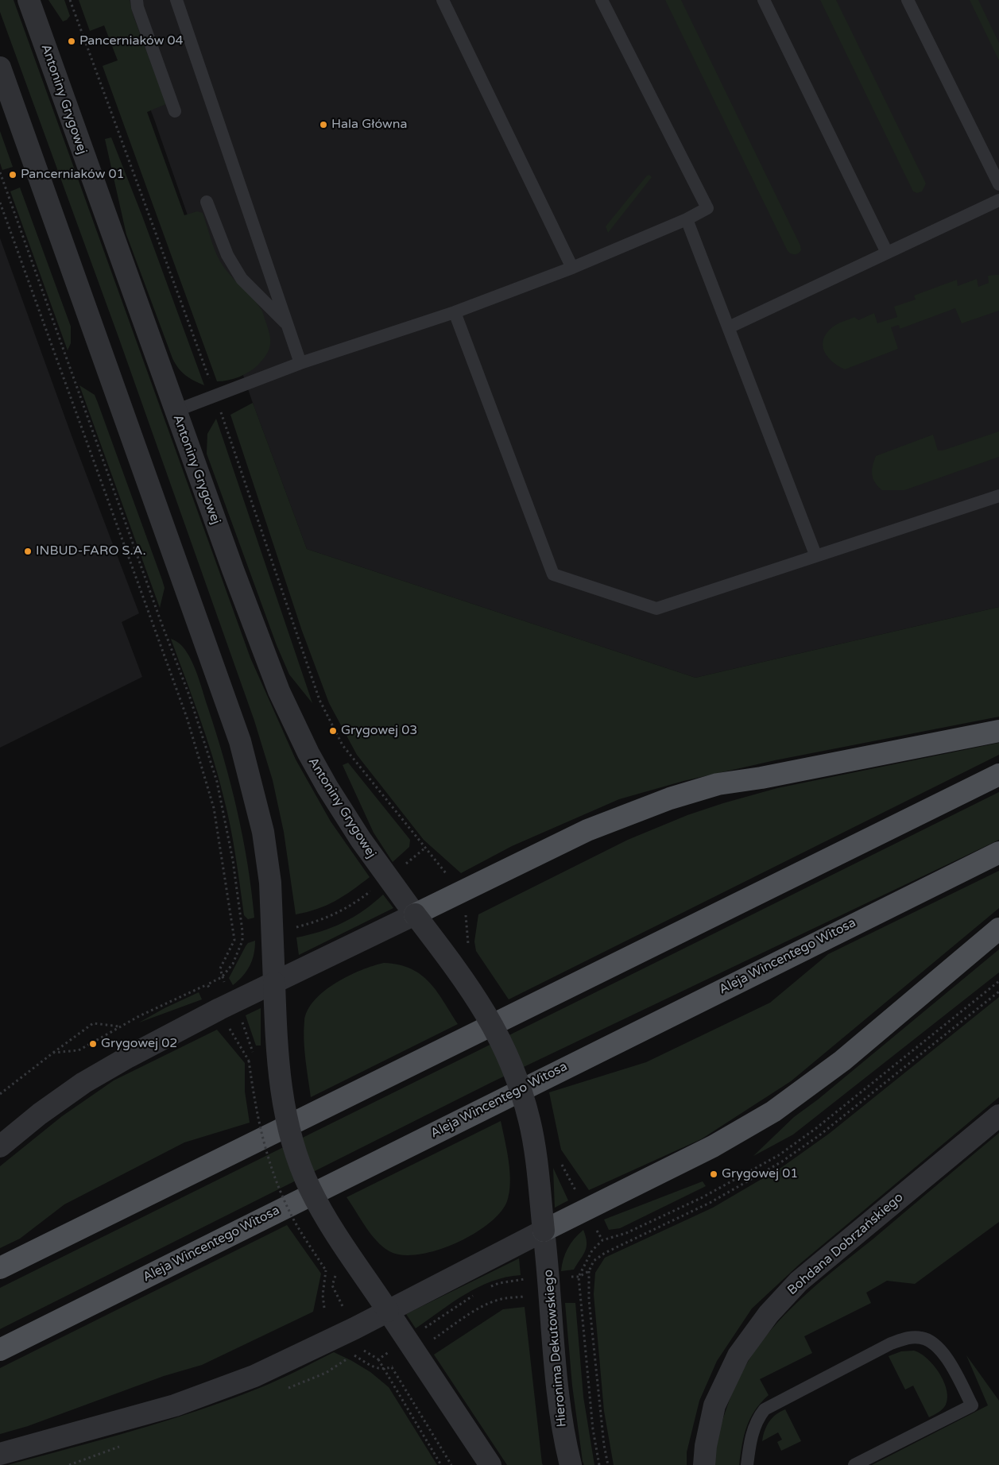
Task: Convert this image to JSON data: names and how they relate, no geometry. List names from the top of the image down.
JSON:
{
  "streets": {
    "main road": ["Aleja Wincentego Witosa"],
    "street": ["Antoniny Grygowej", "Bohdana Dobrzańskiego", "Hieronima Dekutowskiego"]
  },
  "crossings": [
    ["Antoniny Grygowej", "Hieronima Dekutowskiego"]
  ],
  "places": [
    "Pancerniaków 04",
    "Hala Główna",
    "Pancerniaków 01",
    "INBUD-FARO S.A.",
    "Grygowej 03",
    "Grygowej 02",
    "Grygowej 01"
  ]
}
